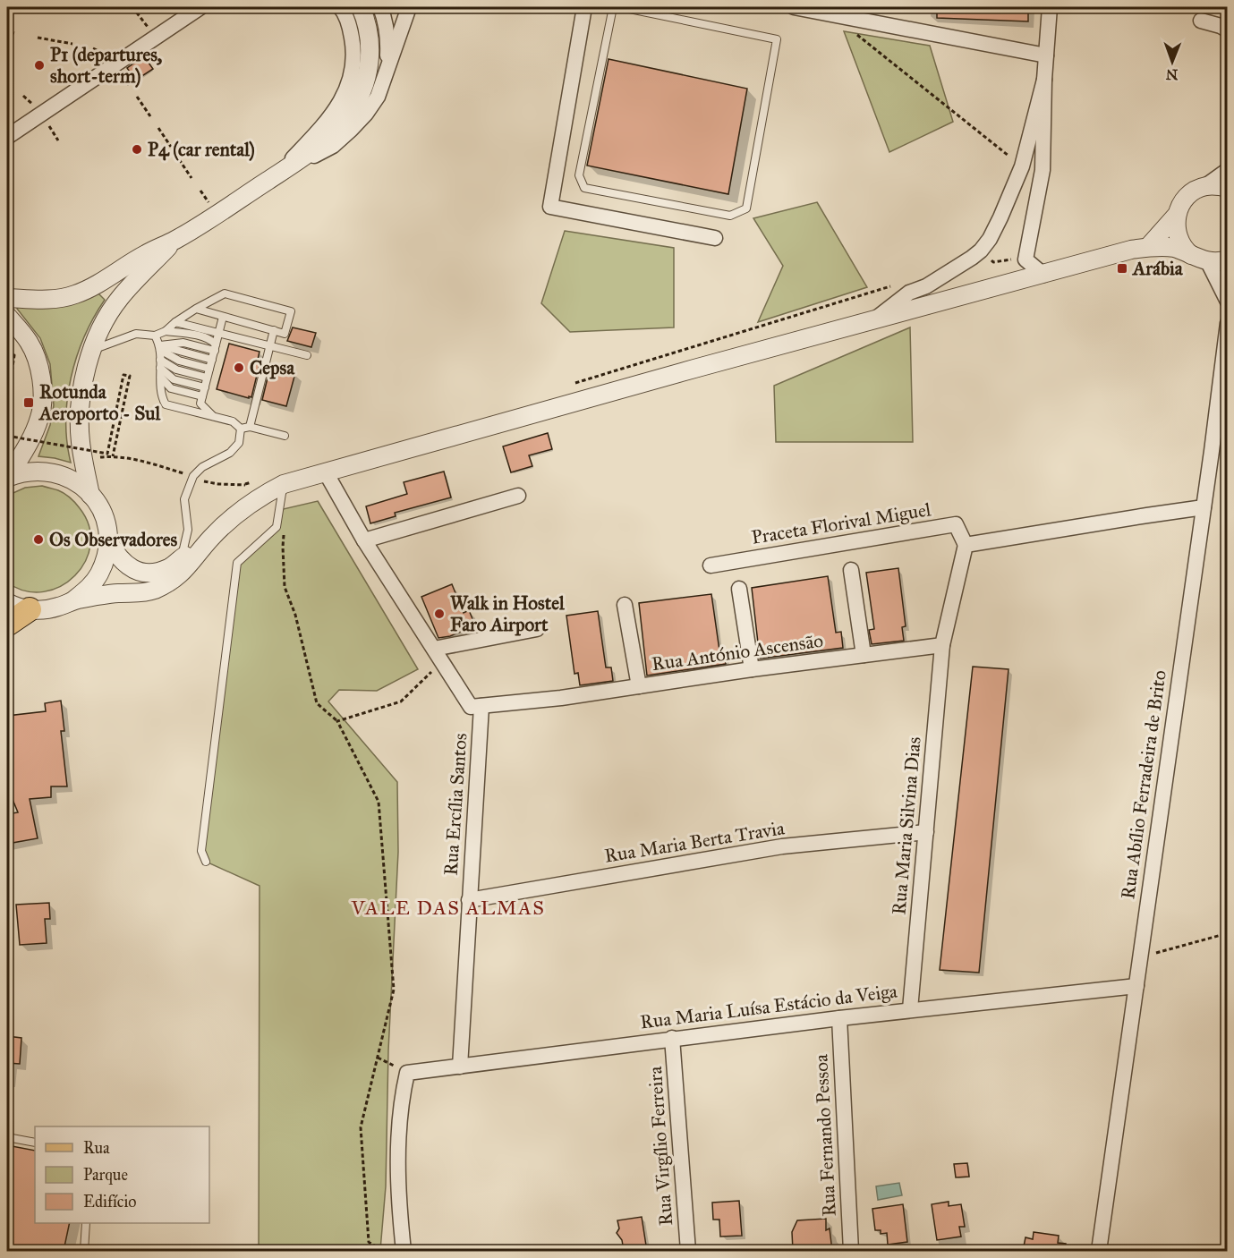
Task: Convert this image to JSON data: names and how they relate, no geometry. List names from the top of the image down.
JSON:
{
  "streets": {
    "street": [
      "Praceta Florival Miguel",
      "Rua António Ascensão",
      "Rua Abílio Ferradeira de Brito",
      "Rua Ercília Santos",
      "Rua Maria Silvina Dias",
      "Rua Maria Berta Travia",
      "Rua Maria Luísa Estácio da Veiga",
      "Rua Fernando Pessoa",
      "Rua Virgílio Ferreira"
    ]
  },
  "crossings": [
    ["Rua António Ascensão", "Rua Ercília Santos"],
    ["Rua António Ascensão", "Rua Maria Silvina Dias"],
    ["Rua Abílio Ferradeira de Brito", "Rua Maria Luísa Estácio da Veiga"],
    ["Rua Ercília Santos", "Rua Maria Berta Travia"],
    ["Rua Ercília Santos", "Rua Maria Luísa Estácio da Veiga"],
    ["Rua Maria Silvina Dias", "Rua Maria Berta Travia"],
    ["Rua Maria Silvina Dias", "Rua Maria Luísa Estácio da Veiga"],
    ["Rua Maria Luísa Estácio da Veiga", "Rua Fernando Pessoa"],
    ["Rua Maria Luísa Estácio da Veiga", "Rua Virgílio Ferreira"]
  ],
  "districts": ["VALE DAS ALMAS"],
  "places": {
    "other": [
      "P1 (departures, short-term)",
      "P4 (car rental)",
      "Cepsa",
      "Os Observadores",
      "Walk in Hostel Faro Airport"
    ],
    "transit": ["Arábia", "Rotunda Aeroporto - Sul"]
  },
  "legend": ["Rua", "Parque", "Edifício"],
  "north": "bottom"
}
